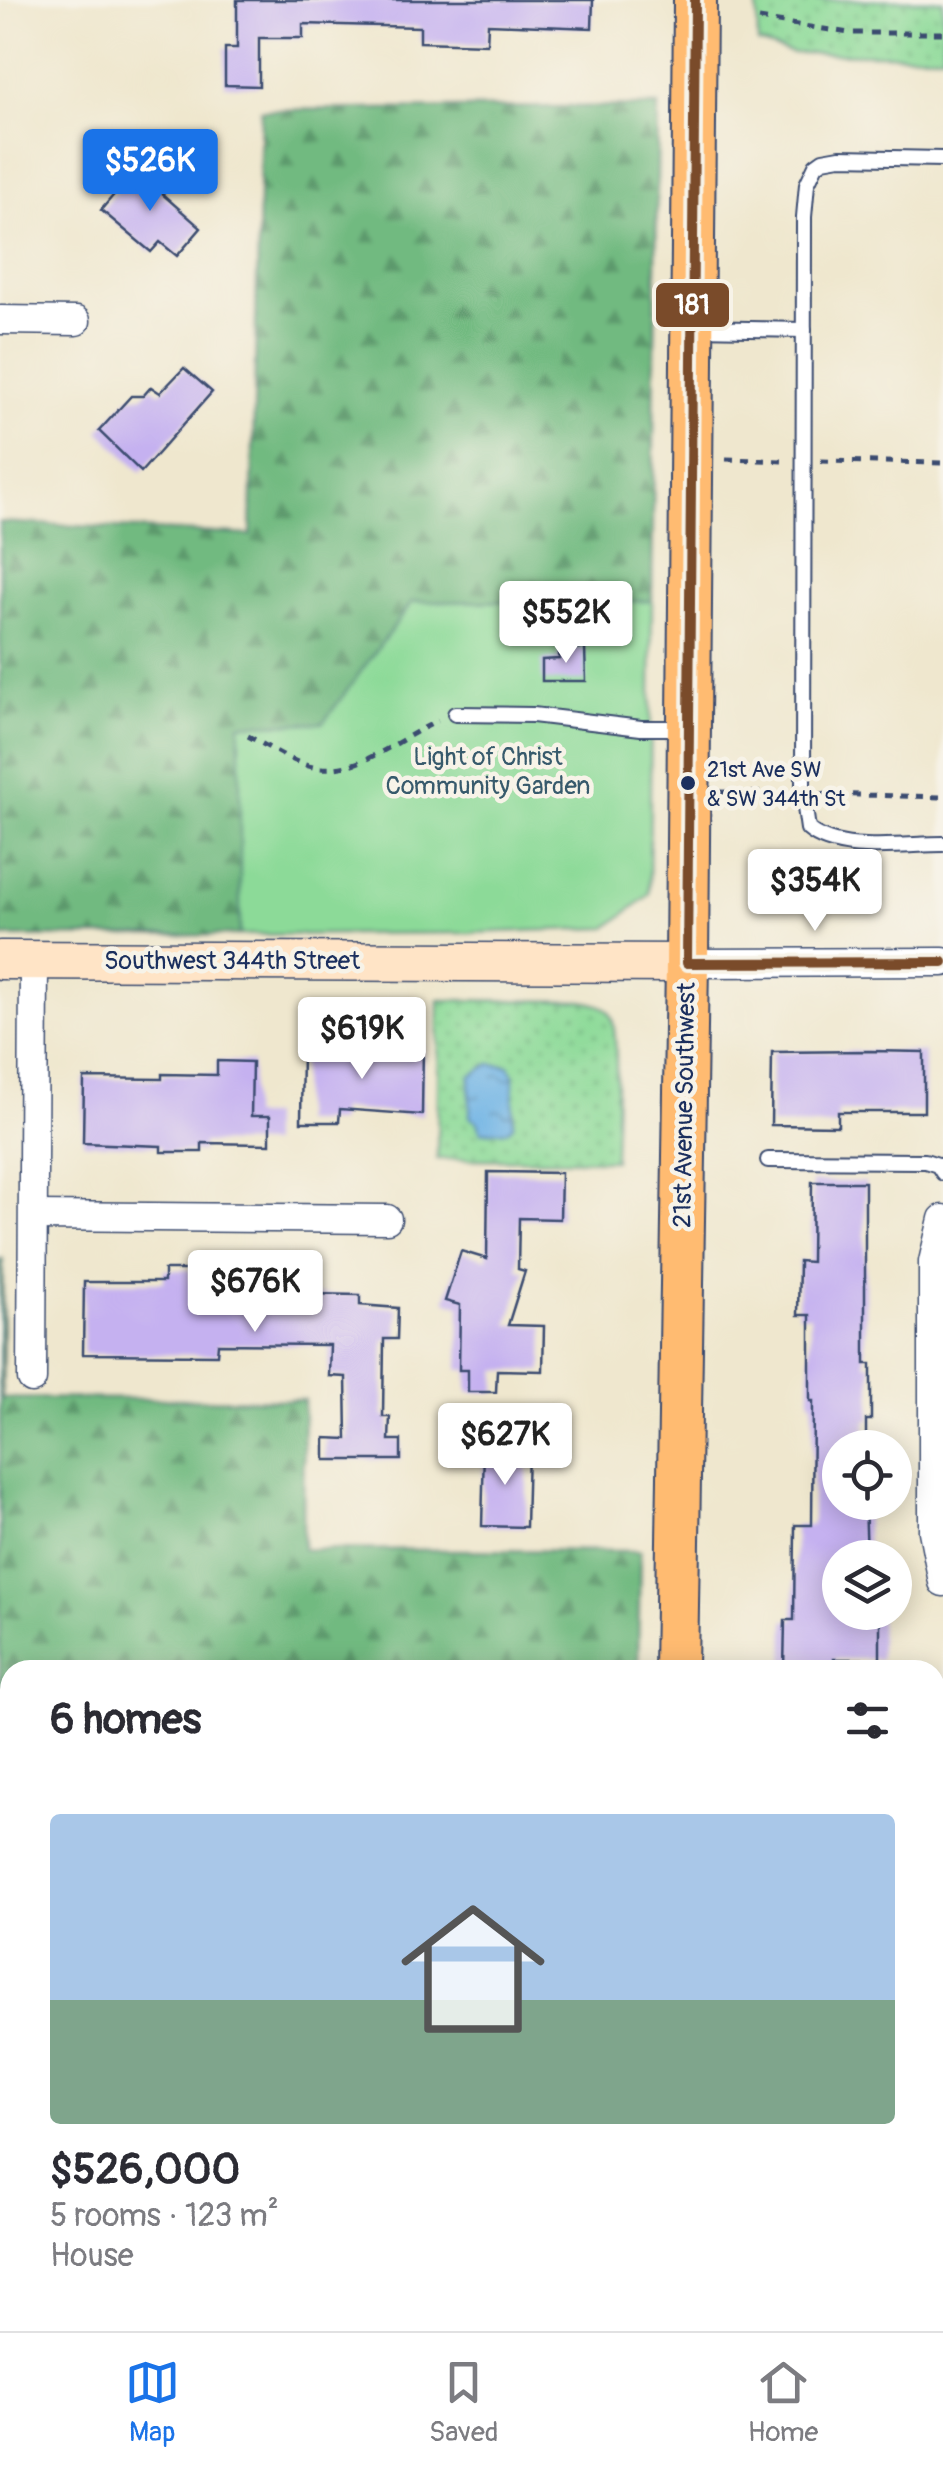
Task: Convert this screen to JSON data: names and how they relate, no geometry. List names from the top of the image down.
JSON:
{
  "streets": {
    "main road": ["21st Avenue Southwest"],
    "street": ["Southwest 344th Street"]
  },
  "crossings": [
    ["Southwest 344th Street", "21st Avenue Southwest"]
  ],
  "parks": ["Light of Christ Community Garden"],
  "places": ["21st Ave SW & SW 344th St"],
  "lines": ["transit line 181"],
  "page": {
    "price": [
      "$526K",
      "$552K",
      "$354K",
      "$619K",
      "$676K",
      "$627K"
    ],
    "heading": "6 homes",
    "list": [
      {
        "name": "$526,000",
        "note": "5 rooms · 123 m² · House"
      }
    ],
    "tabs": ["Map", "Saved", "Home"]
  }
}
